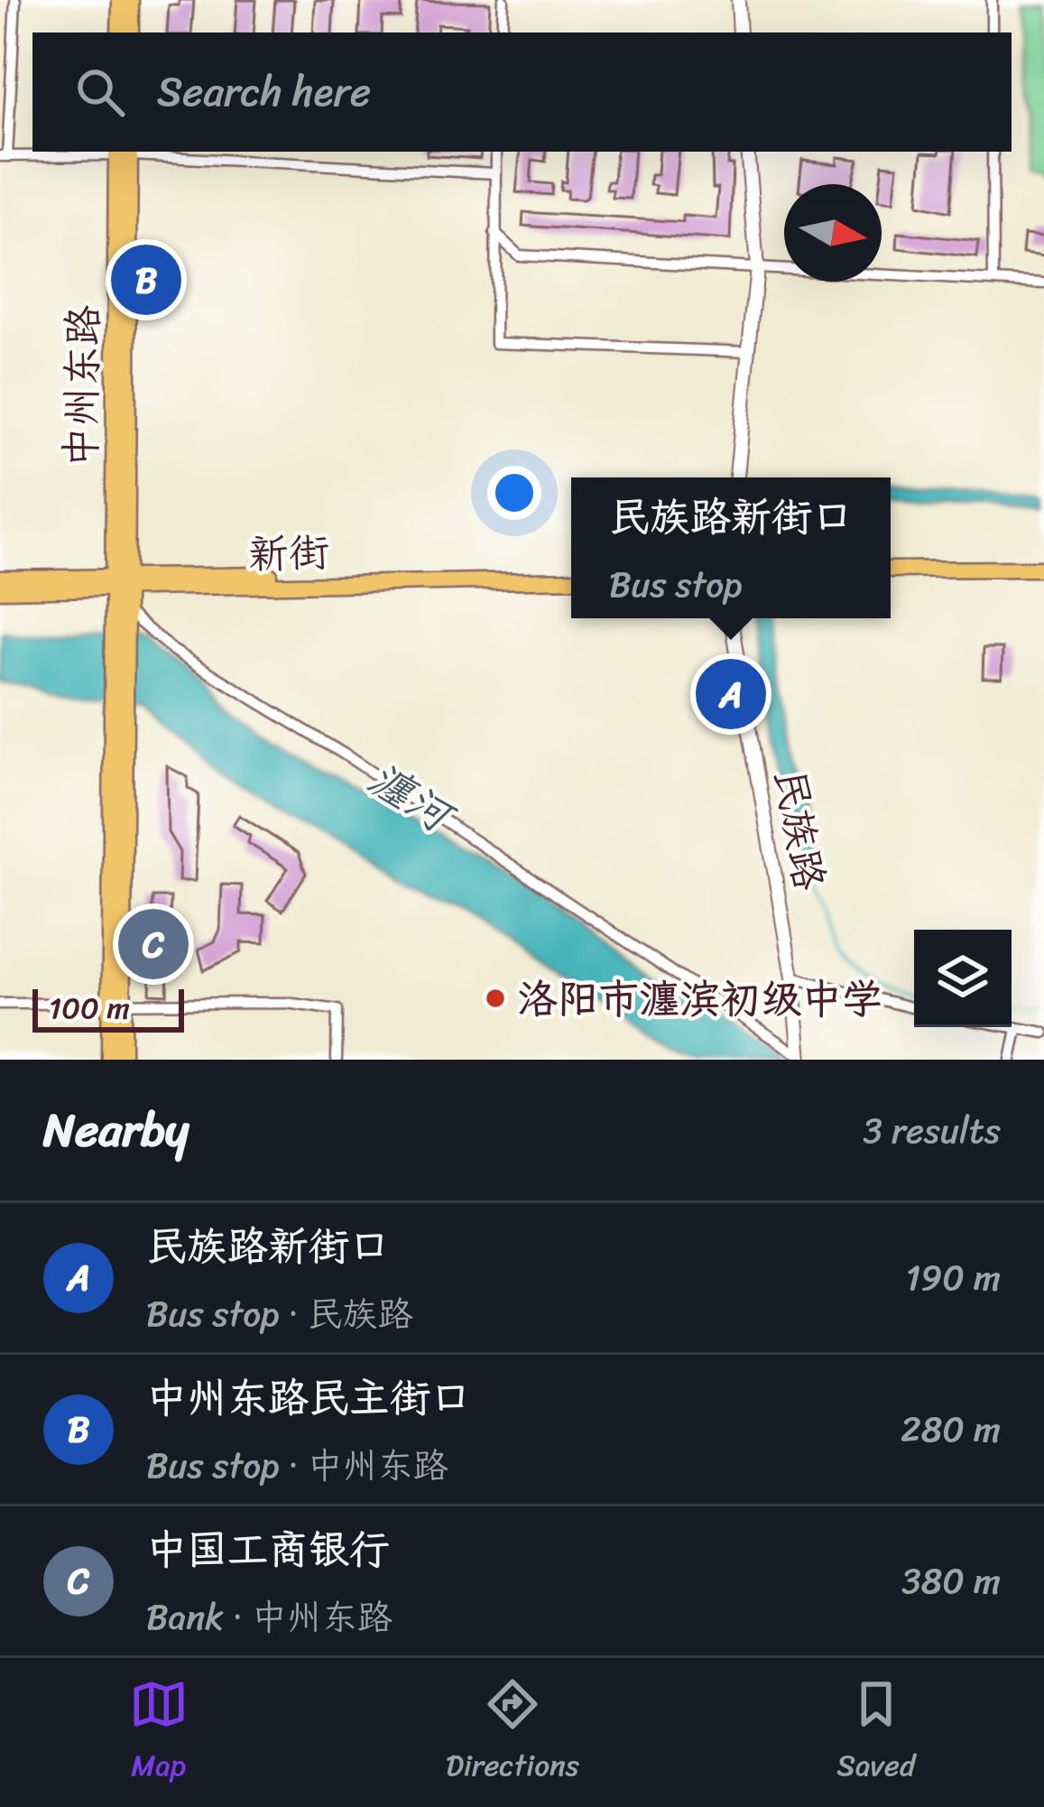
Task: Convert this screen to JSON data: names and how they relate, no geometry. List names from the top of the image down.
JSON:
{
  "streets": {
    "main road": ["中州东路", "新街"],
    "street": ["民族路"]
  },
  "crossings": [
    ["中州东路", "新街"]
  ],
  "water": ["瀍河"],
  "places": ["洛阳市瀍滨初级中学"],
  "scale_bar": "100 m",
  "north": "right",
  "page": {
    "search": "Search here",
    "pins": ["B", "A", "C"],
    "popup": ["民族路新街口", "Bus stop"],
    "scale": "100 m",
    "heading": ["Nearby", "3 results"],
    "list": [
      {
        "mark": "A",
        "name": "民族路新街口",
        "note": "Bus stop · 民族路",
        "value": "190 m"
      },
      {
        "mark": "B",
        "name": "中州东路民主街口",
        "note": "Bus stop · 中州东路",
        "value": "280 m"
      },
      {
        "mark": "C",
        "name": "中国工商银行",
        "note": "Bank · 中州东路",
        "value": "380 m"
      }
    ],
    "nav": ["Map", "Directions", "Saved"]
  }
}
